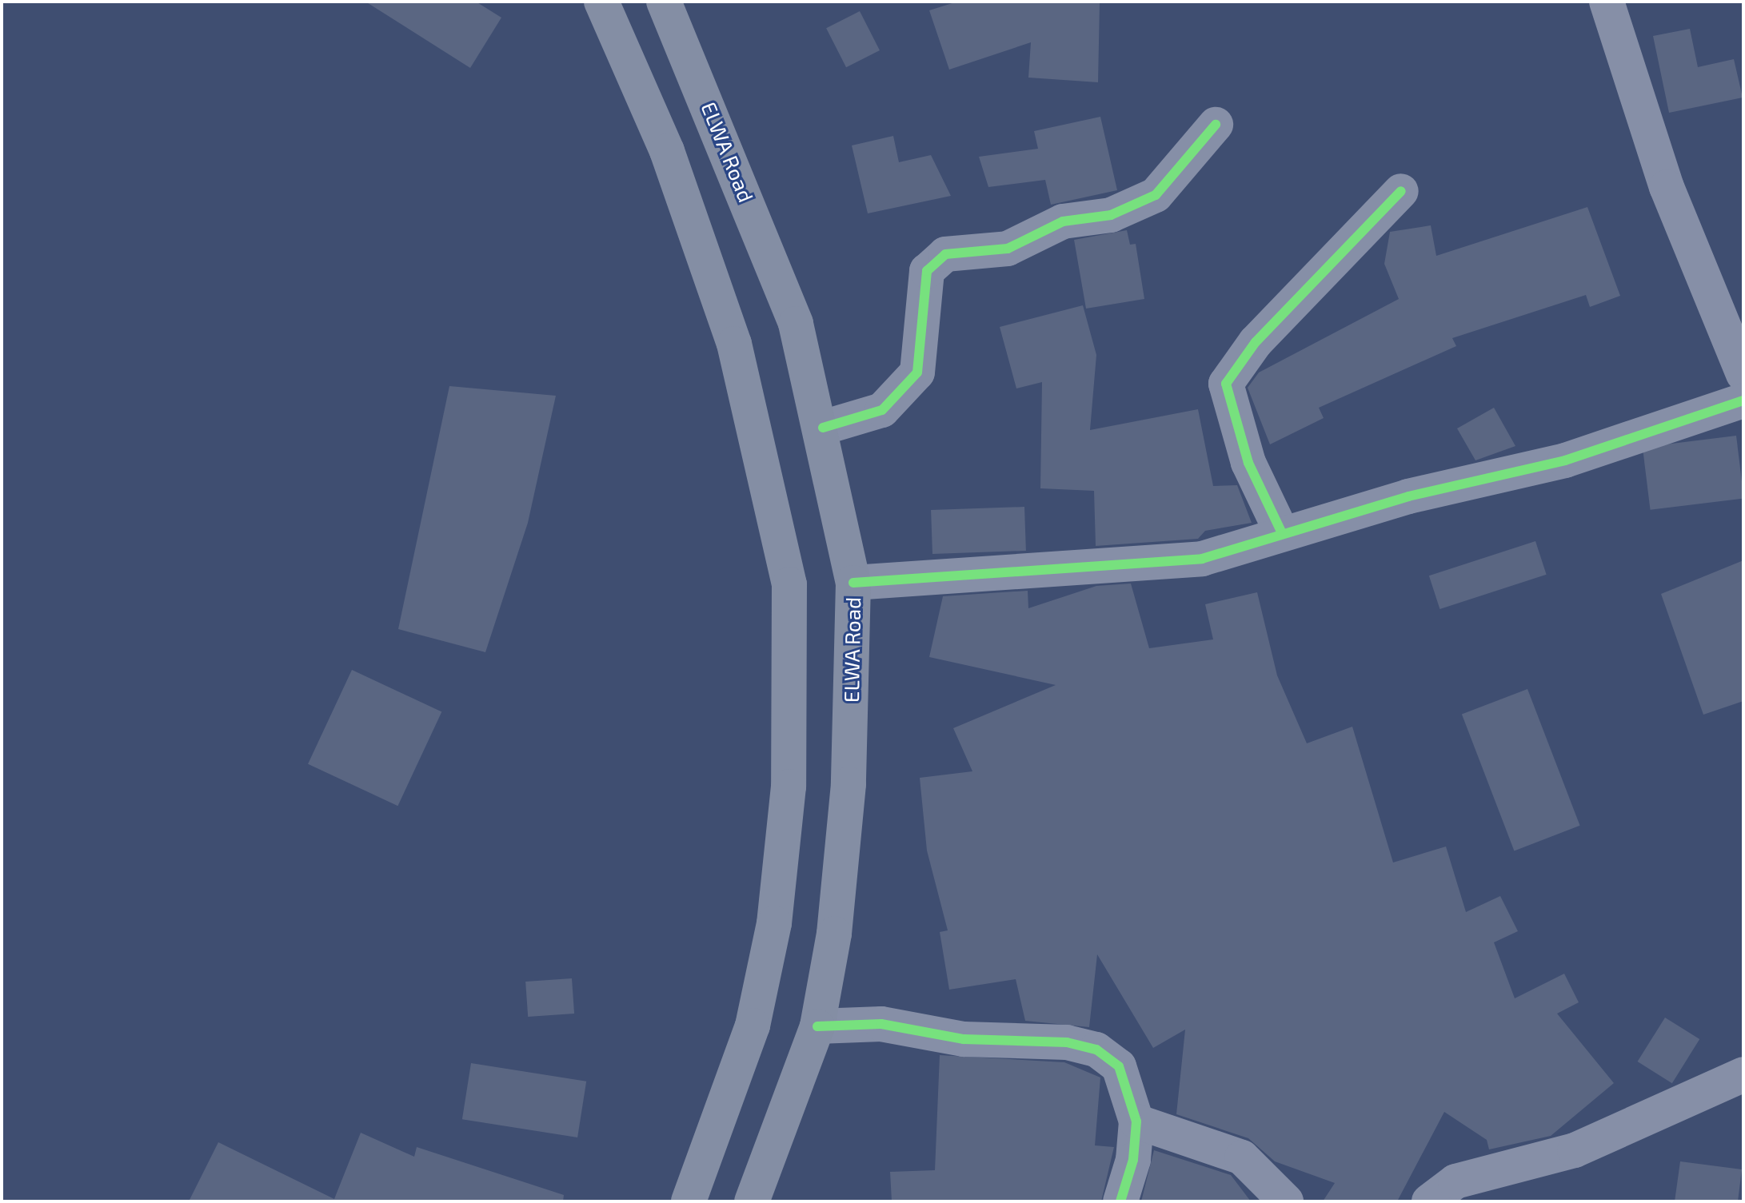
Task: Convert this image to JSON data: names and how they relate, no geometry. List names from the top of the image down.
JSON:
{
  "streets": {
    "main road": ["ELWA Road"]
  }
}
